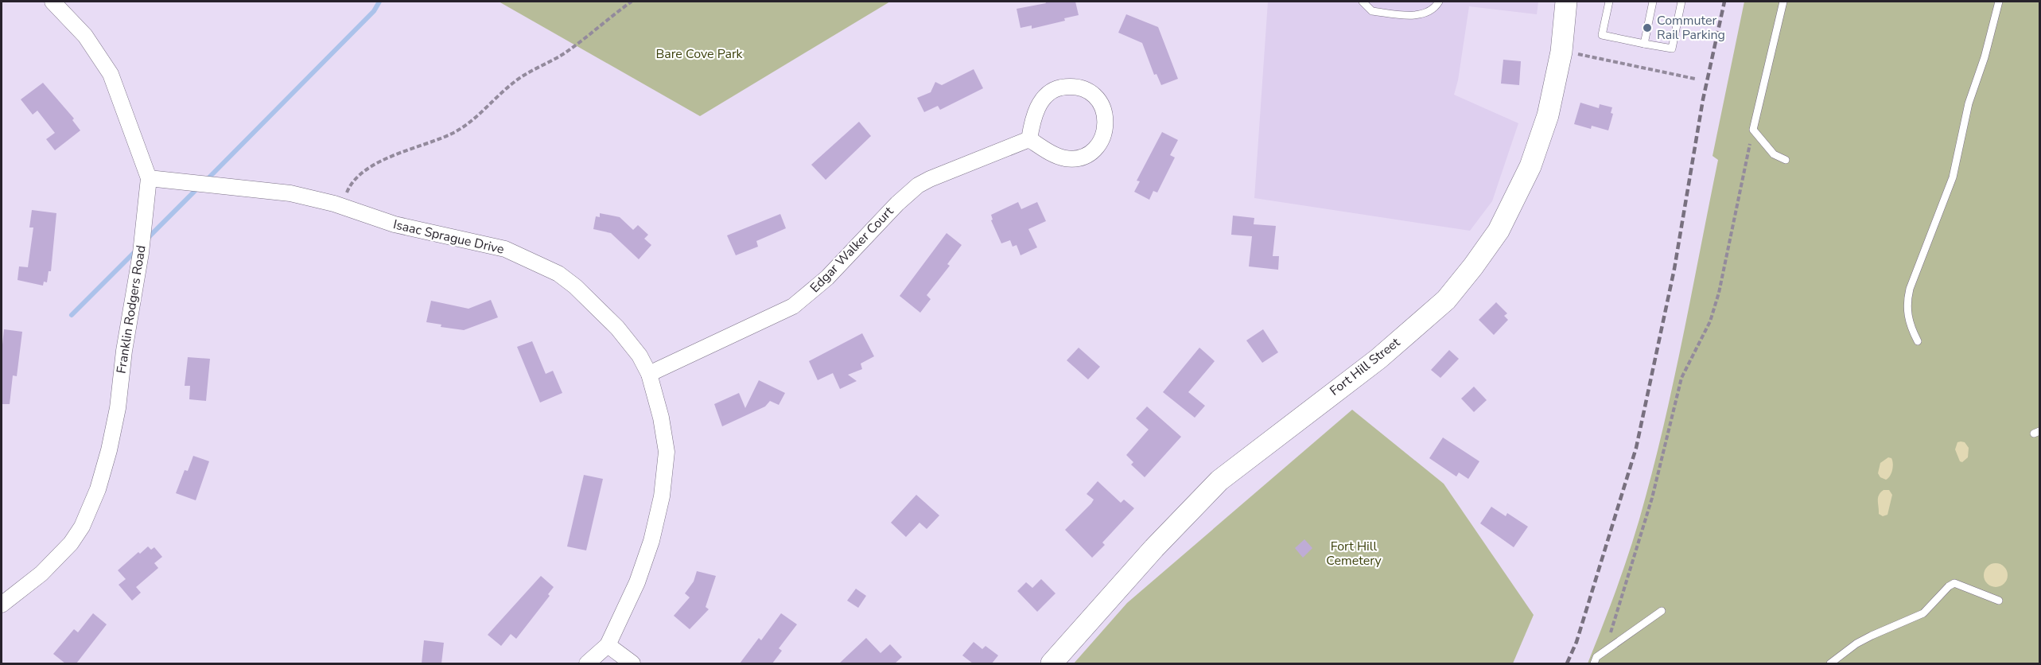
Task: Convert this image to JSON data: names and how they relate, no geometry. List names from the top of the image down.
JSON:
{
  "streets": {
    "main road": ["Fort Hill Street"],
    "street": ["Isaac Sprague Drive", "Edgar Walker Court", "Franklin Rodgers Road"]
  },
  "crossings": [
    ["Isaac Sprague Drive", "Edgar Walker Court"],
    ["Isaac Sprague Drive", "Franklin Rodgers Road"]
  ],
  "parks": ["Bare Cove Park", "Fort Hill Cemetery"],
  "places": ["Commuter Rail Parking"]
}
